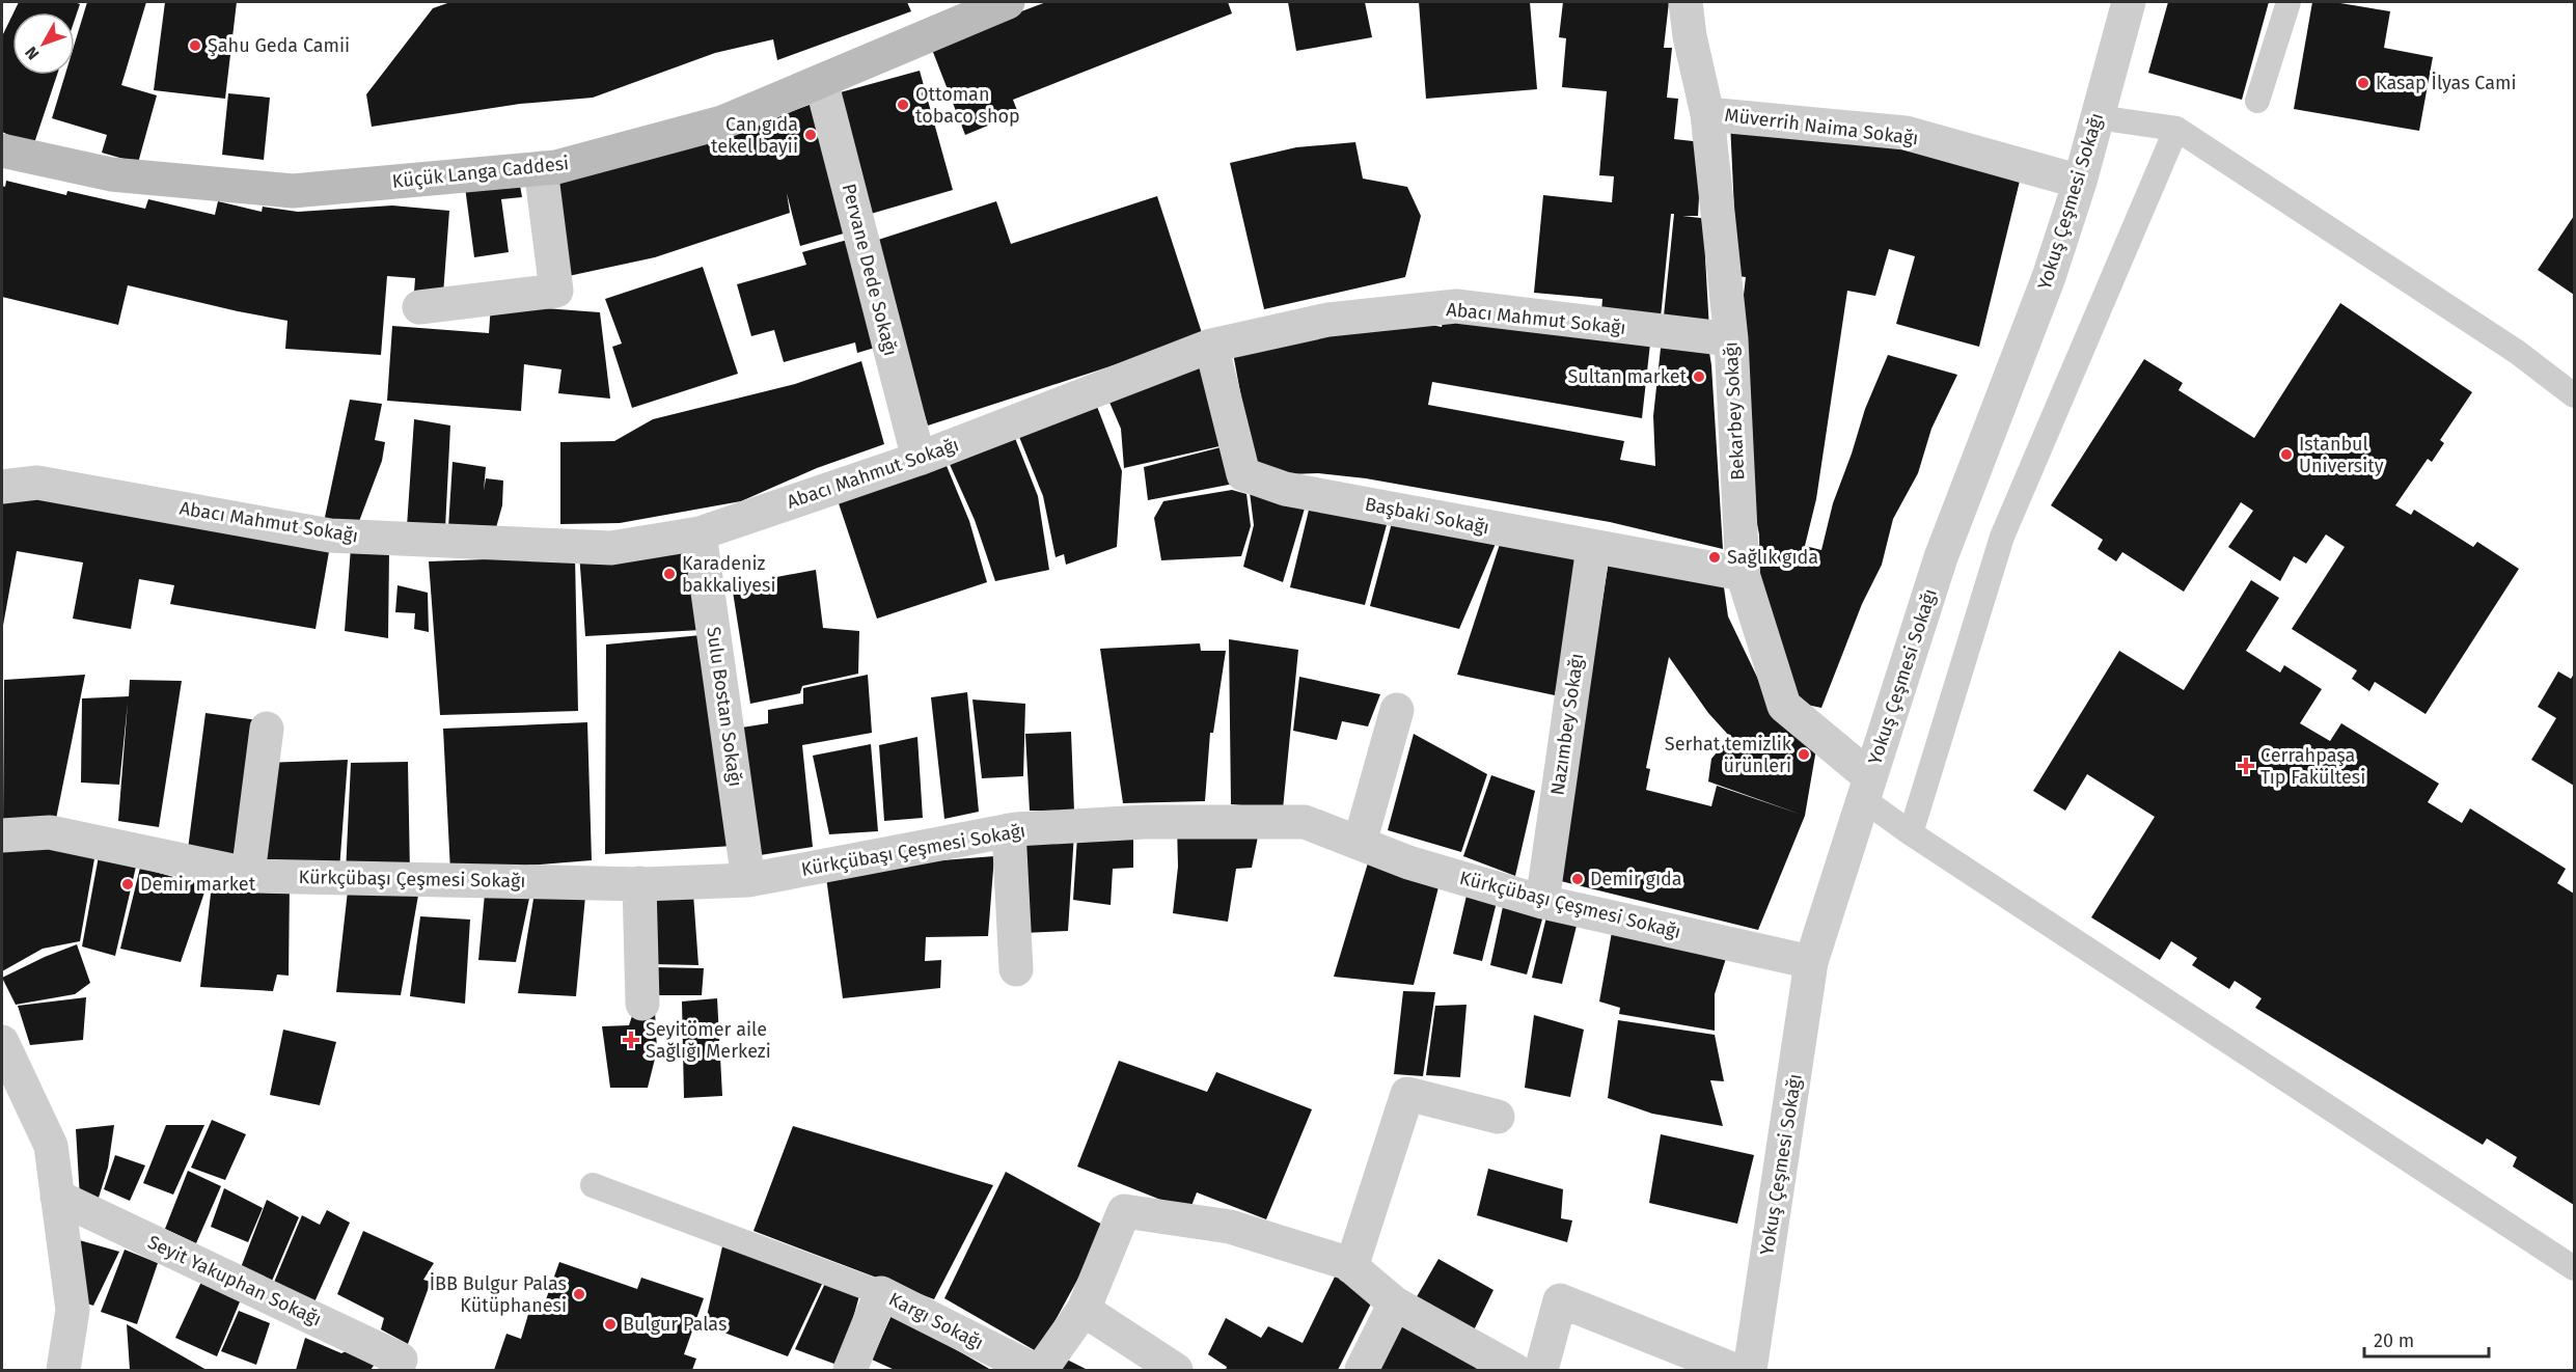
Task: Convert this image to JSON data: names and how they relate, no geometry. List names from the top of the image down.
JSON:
{
  "streets": {
    "street": [
      "Müverrih Naima Sokağı",
      "Küçük Langa Caddesi",
      "Yokuş Çeşmesi Sokağı",
      "Pervane Dede Sokağı",
      "Abacı Mahmut Sokağı",
      "Bekarbey Sokağı",
      "Başbaki Sokağı",
      "Sulu Bostan Sokağı",
      "Nazımbey Sokağı",
      "Kürkçübaşı Çeşmesi Sokağı",
      "Seyit Yakuphan Sokağı",
      "Kargı Sokağı"
    ]
  },
  "crossings": [
    ["Müverrih Naima Sokağı", "Yokuş Çeşmesi Sokağı"],
    ["Müverrih Naima Sokağı", "Bekarbey Sokağı"],
    ["Küçük Langa Caddesi", "Pervane Dede Sokağı"],
    ["Yokuş Çeşmesi Sokağı", "Bekarbey Sokağı"],
    ["Yokuş Çeşmesi Sokağı", "Kürkçübaşı Çeşmesi Sokağı"],
    ["Pervane Dede Sokağı", "Abacı Mahmut Sokağı"],
    ["Abacı Mahmut Sokağı", "Bekarbey Sokağı"],
    ["Abacı Mahmut Sokağı", "Başbaki Sokağı"],
    ["Abacı Mahmut Sokağı", "Sulu Bostan Sokağı"],
    ["Bekarbey Sokağı", "Başbaki Sokağı"],
    ["Başbaki Sokağı", "Nazımbey Sokağı"],
    ["Sulu Bostan Sokağı", "Kürkçübaşı Çeşmesi Sokağı"],
    ["Nazımbey Sokağı", "Kürkçübaşı Çeşmesi Sokağı"]
  ],
  "places": {
    "other": [
      "Şahu Geda Camii",
      "Kasap İlyas Cami",
      "Ottoman tobaco shop",
      "Can gıda tekel bayii",
      "Sultan market",
      "Istanbul University",
      "Sağlık gıda",
      "Karadeniz bakkaliyesi",
      "Serhat temizlik ürünleri",
      "Demir gıda",
      "Demir market",
      "İBB Bulgur Palas Kütüphanesi",
      "Bulgur Palas"
    ],
    "health": ["Cerrahpaşa Tıp Fakültesi", "Seyitömer aile Sağlığı Merkezi"]
  },
  "scale_bar": "20 m",
  "north": "bottom left"
}
